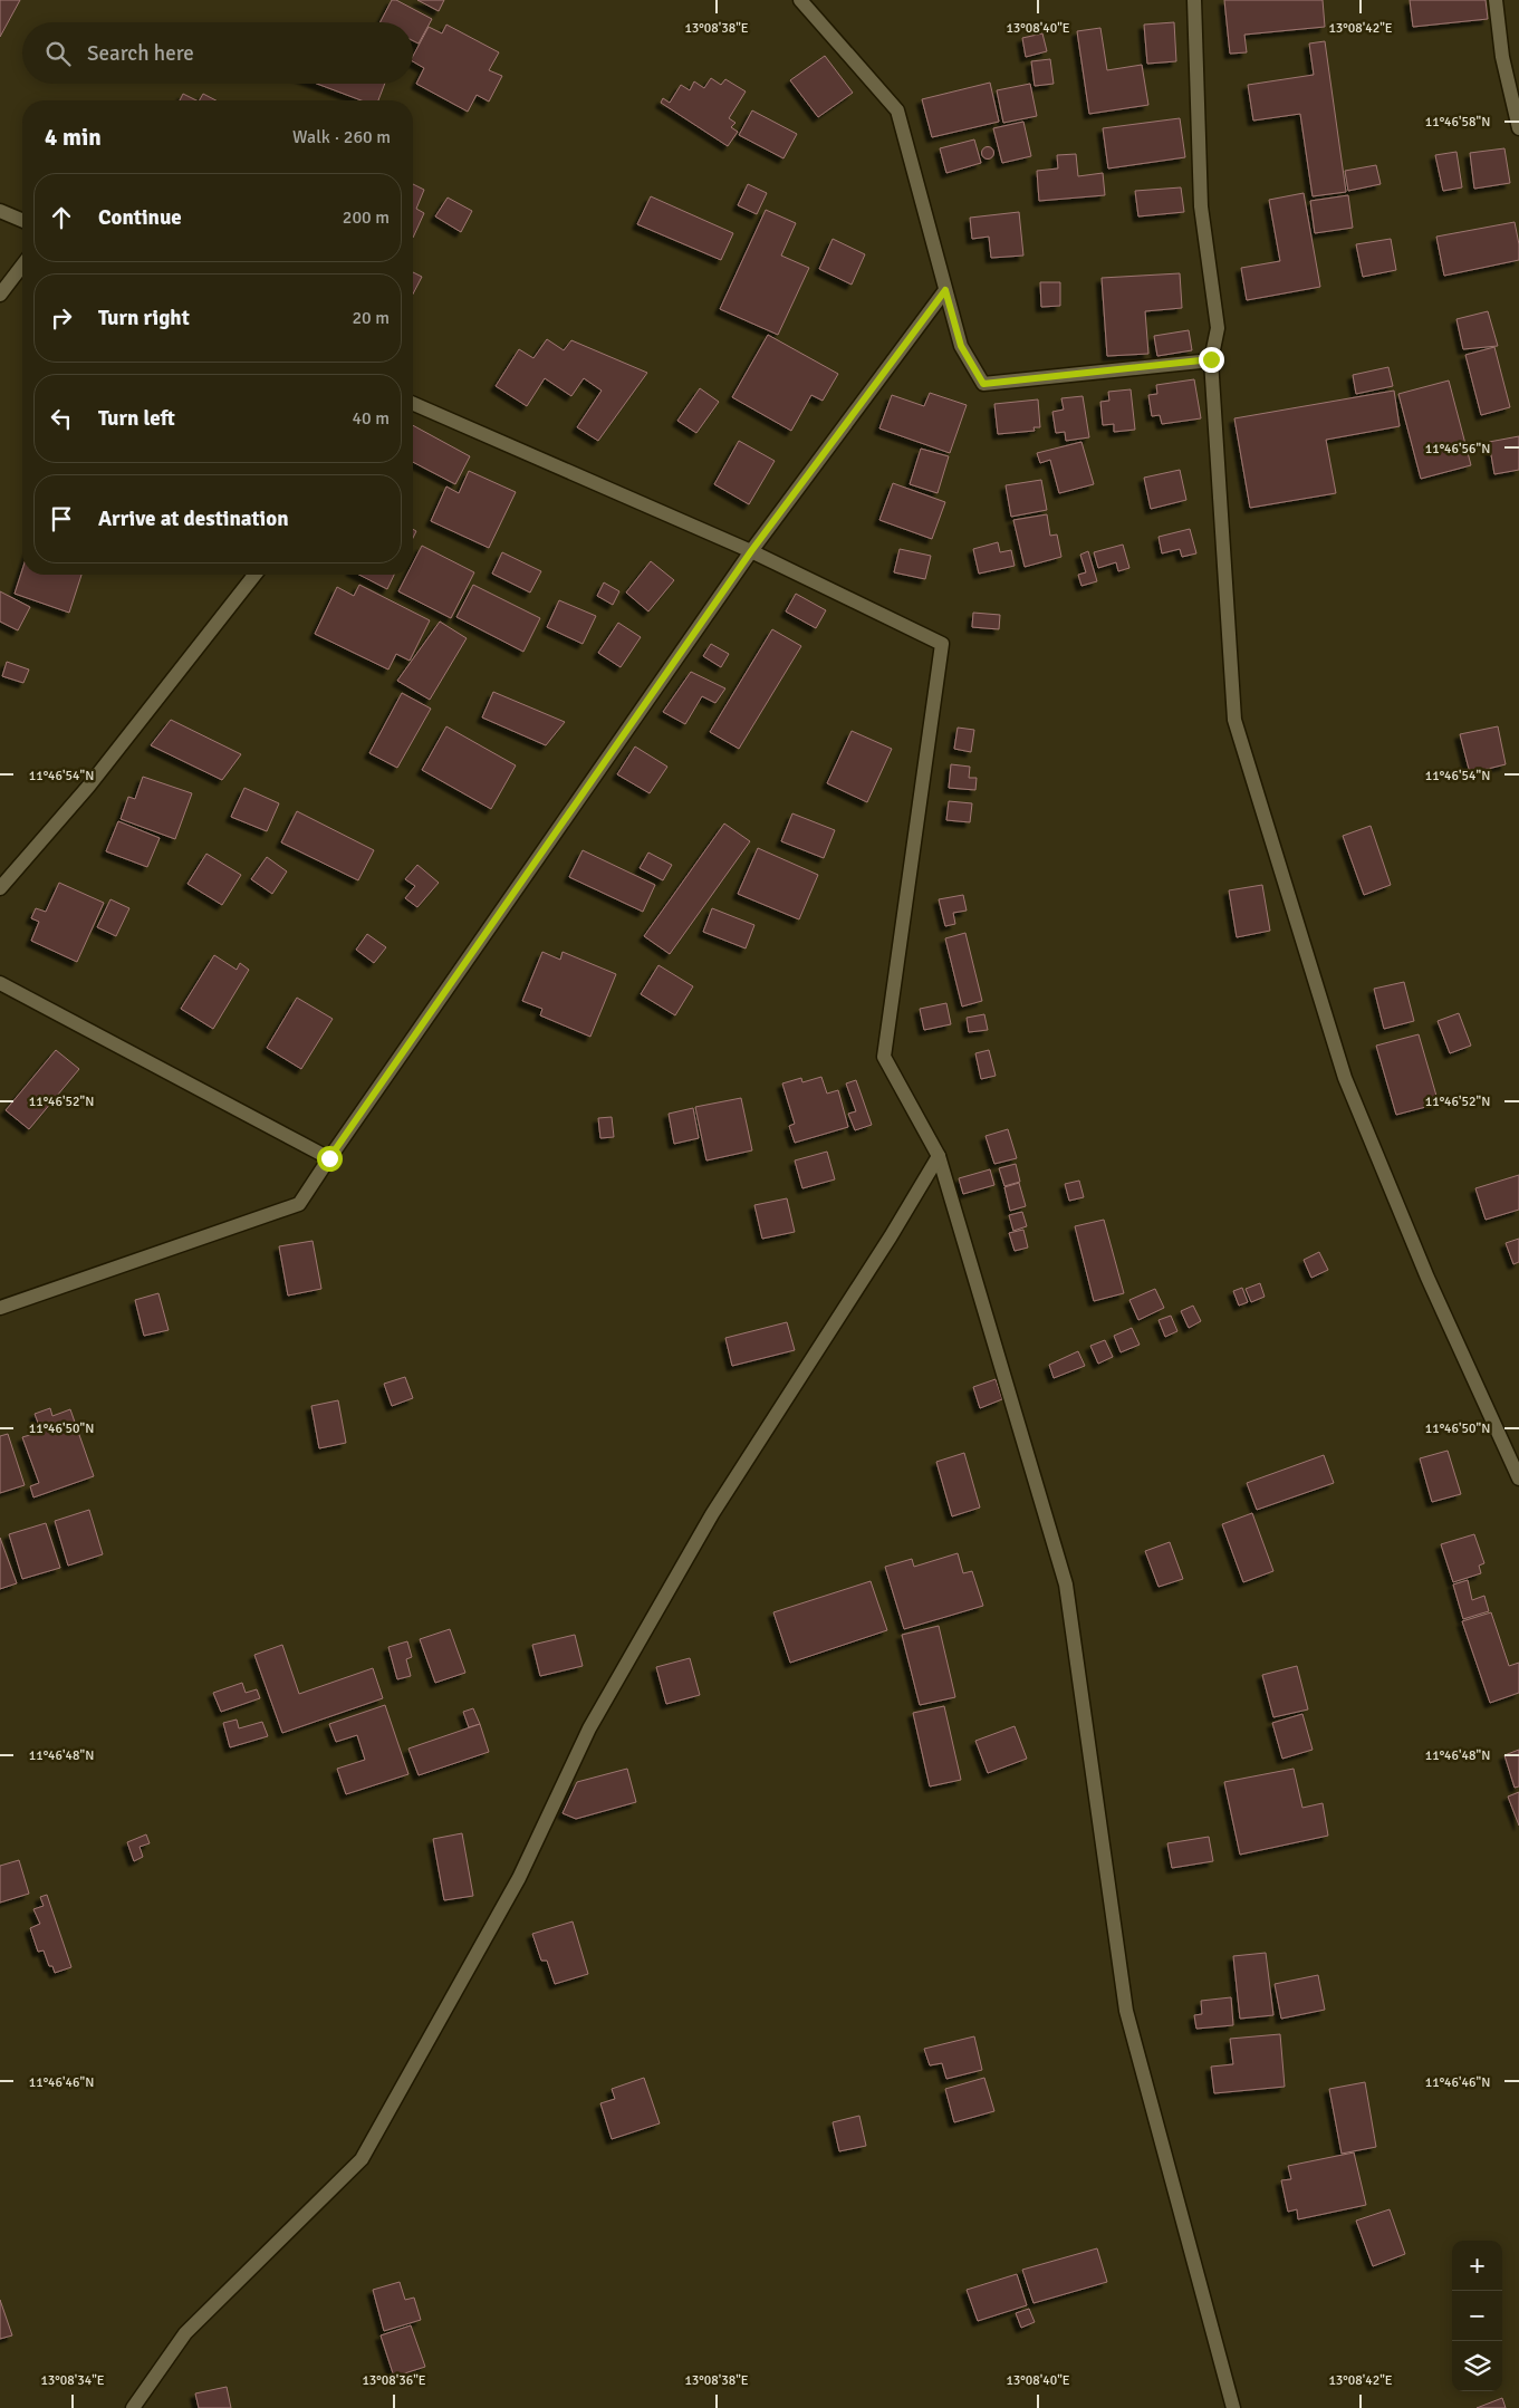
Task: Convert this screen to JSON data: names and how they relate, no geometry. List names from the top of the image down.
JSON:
{
  "page": {
    "search": "Search here",
    "heading": ["4 min", "Walk · 260 m"],
    "list": [
      ["Continue", "200 m"],
      ["Turn right", "20 m"],
      ["Turn left", "40 m"],
      "Arrive at destination"
    ],
    "map_buttons": ["+", "−"]
  },
  "coordinates": [
    "13°08'38\"E",
    "13°08'40\"E",
    "13°08'42\"E",
    "11°46'58\"N",
    "11°46'56\"N",
    "11°46'54\"N",
    "11°46'52\"N",
    "11°46'50\"N",
    "11°46'48\"N",
    "11°46'46\"N",
    "13°08'34\"E",
    "13°08'36\"E"
  ]
}
